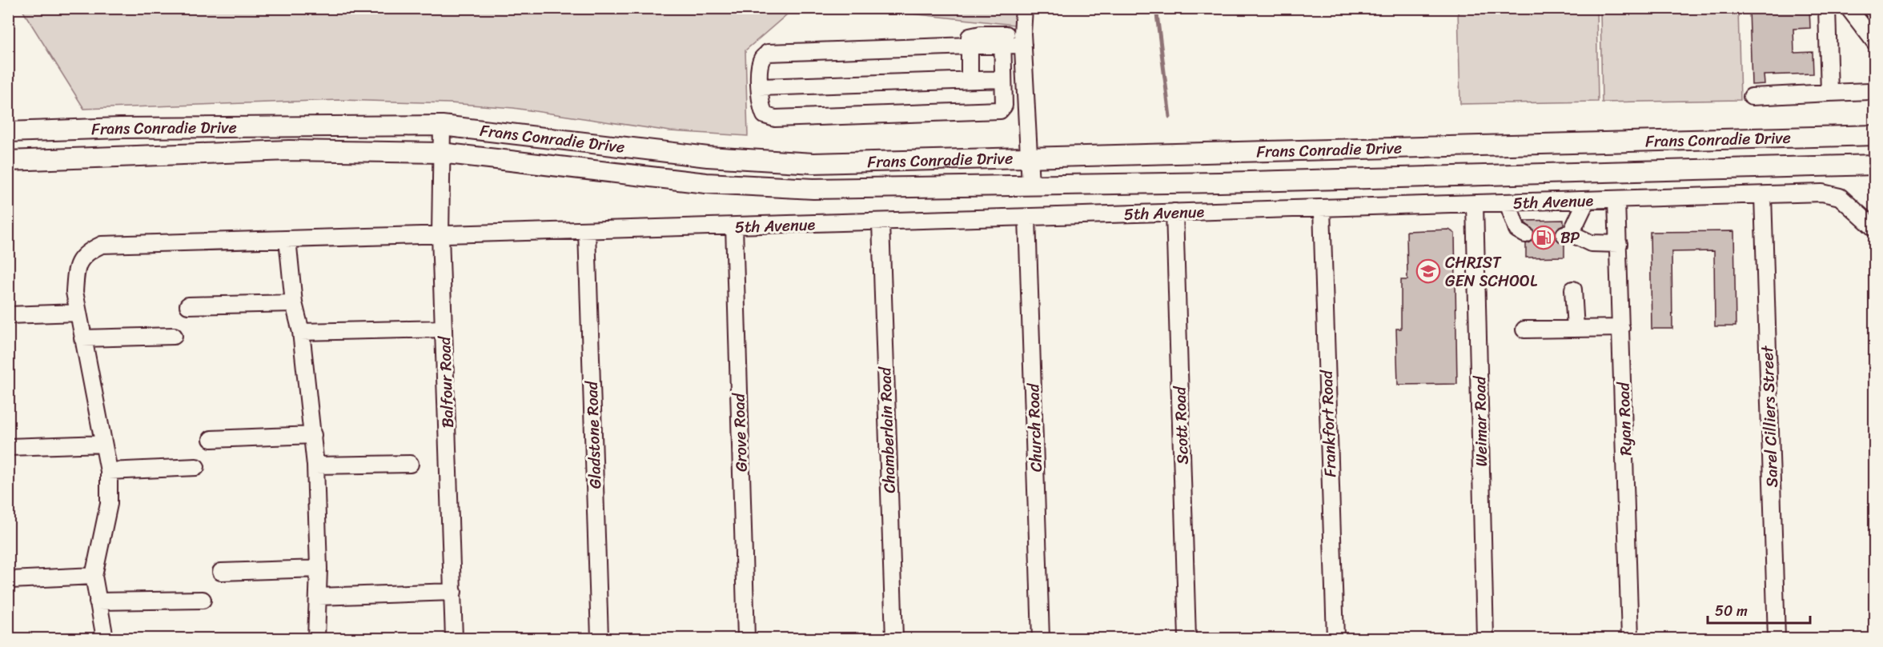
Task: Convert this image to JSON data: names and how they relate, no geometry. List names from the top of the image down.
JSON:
{
  "streets": {
    "main road": ["Frans Conradie Drive"],
    "street": [
      "5th Avenue",
      "Balfour Road",
      "Sarel Cilliers Street",
      "Ryan Road",
      "Weimar Road",
      "Frankfort Road",
      "Scott Road",
      "Church Road",
      "Chamberlain Road",
      "Grove Road",
      "Gladstone Road"
    ]
  },
  "crossings": [
    ["Frans Conradie Drive", "Balfour Road"],
    ["5th Avenue", "Balfour Road"],
    ["5th Avenue", "Sarel Cilliers Street"],
    ["5th Avenue", "Ryan Road"],
    ["5th Avenue", "Weimar Road"],
    ["5th Avenue", "Frankfort Road"],
    ["5th Avenue", "Scott Road"],
    ["5th Avenue", "Church Road"],
    ["5th Avenue", "Chamberlain Road"],
    ["5th Avenue", "Grove Road"],
    ["5th Avenue", "Gladstone Road"]
  ],
  "places": {
    "fuel station": ["BP"],
    "school or university": ["CHRIST GEN SCHOOL"]
  },
  "scale_bar": "50 m"
}
